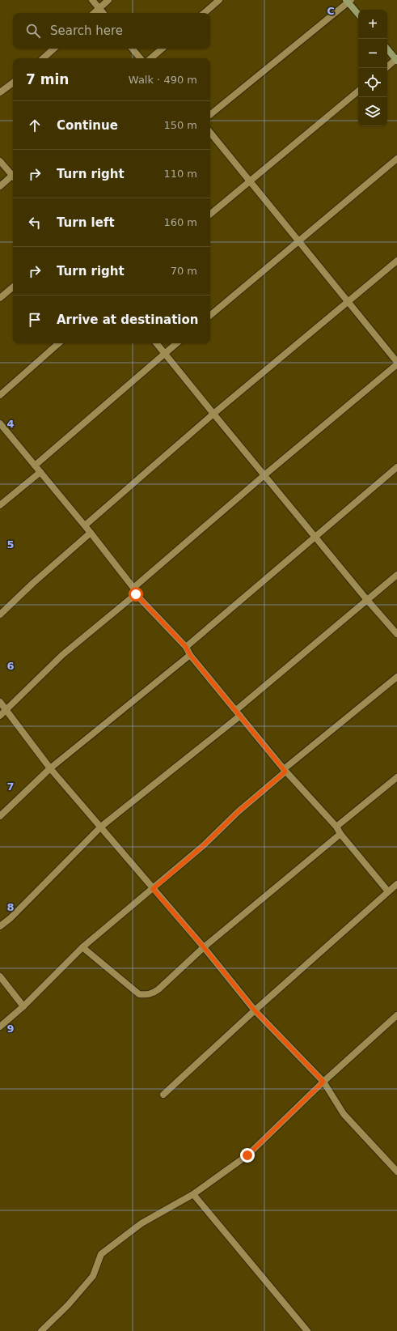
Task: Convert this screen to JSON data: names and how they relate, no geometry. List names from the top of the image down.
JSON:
{
  "page": {
    "map_buttons": ["+", "−"],
    "search": "Search here",
    "heading": ["7 min", "Walk · 490 m"],
    "list": [
      ["Continue", "150 m"],
      ["Turn right", "110 m"],
      ["Turn left", "160 m"],
      ["Turn right", "70 m"],
      "Arrive at destination"
    ]
  },
  "grid": {
    "columns": ["C"],
    "rows": [
      "4",
      "5",
      "6",
      "7",
      "8",
      "9"
    ]
  }
}
